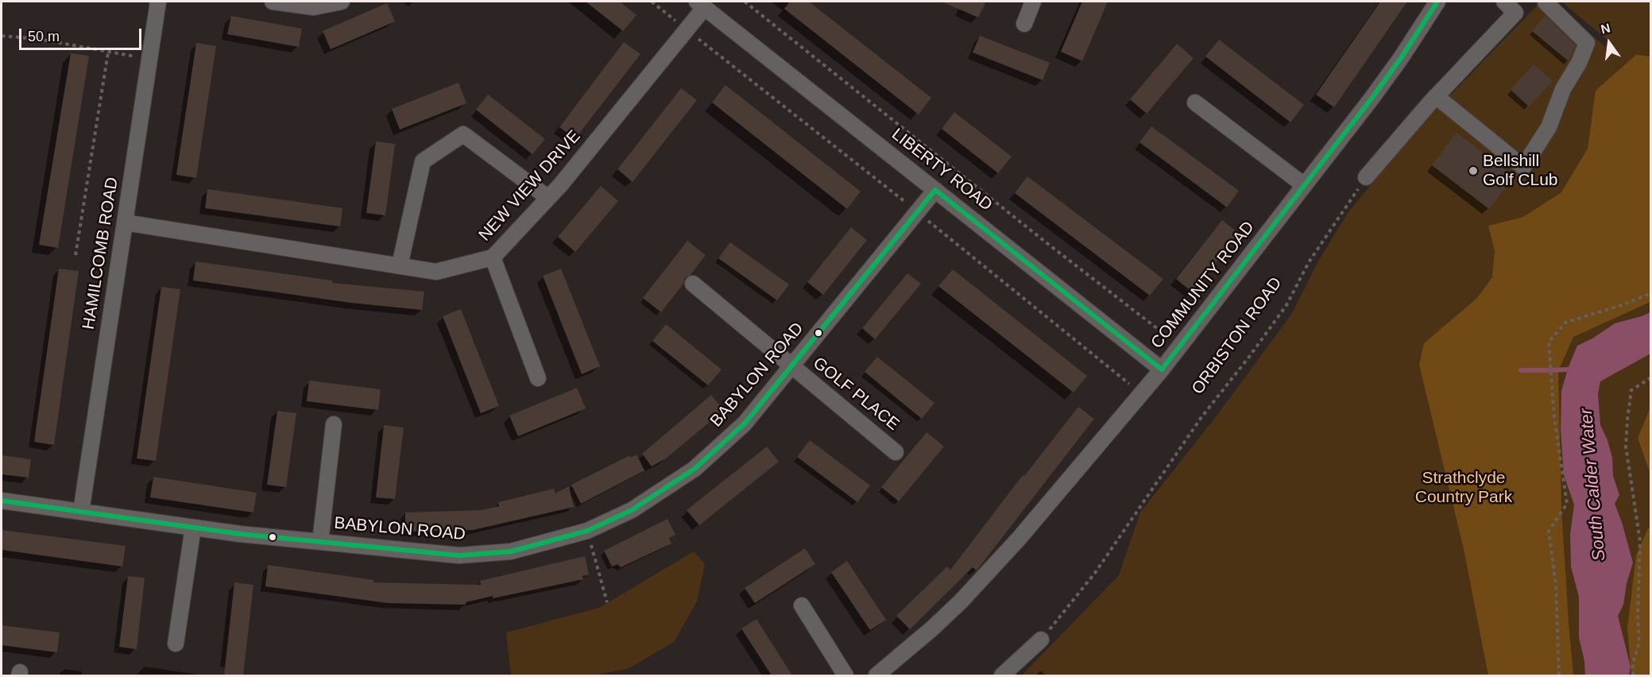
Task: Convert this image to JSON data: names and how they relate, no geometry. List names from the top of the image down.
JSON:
{
  "streets": {
    "street": [
      "LIBERTY ROAD",
      "NEW VIEW DRIVE",
      "HAMILCOMB ROAD",
      "COMMUNITY ROAD",
      "BABYLON ROAD",
      "GOLF PLACE"
    ],
    "path": ["ORBISTON ROAD"]
  },
  "crossings": [
    ["LIBERTY ROAD", "NEW VIEW DRIVE"],
    ["LIBERTY ROAD", "COMMUNITY ROAD"],
    ["LIBERTY ROAD", "BABYLON ROAD"],
    ["NEW VIEW DRIVE", "HAMILCOMB ROAD"],
    ["HAMILCOMB ROAD", "BABYLON ROAD"],
    ["BABYLON ROAD", "GOLF PLACE"]
  ],
  "water": ["South Calder Water"],
  "parks": ["Strathclyde Country Park"],
  "places": ["Bellshill Golf CLub"],
  "scale_bar": "50 m",
  "north": "top"
}
